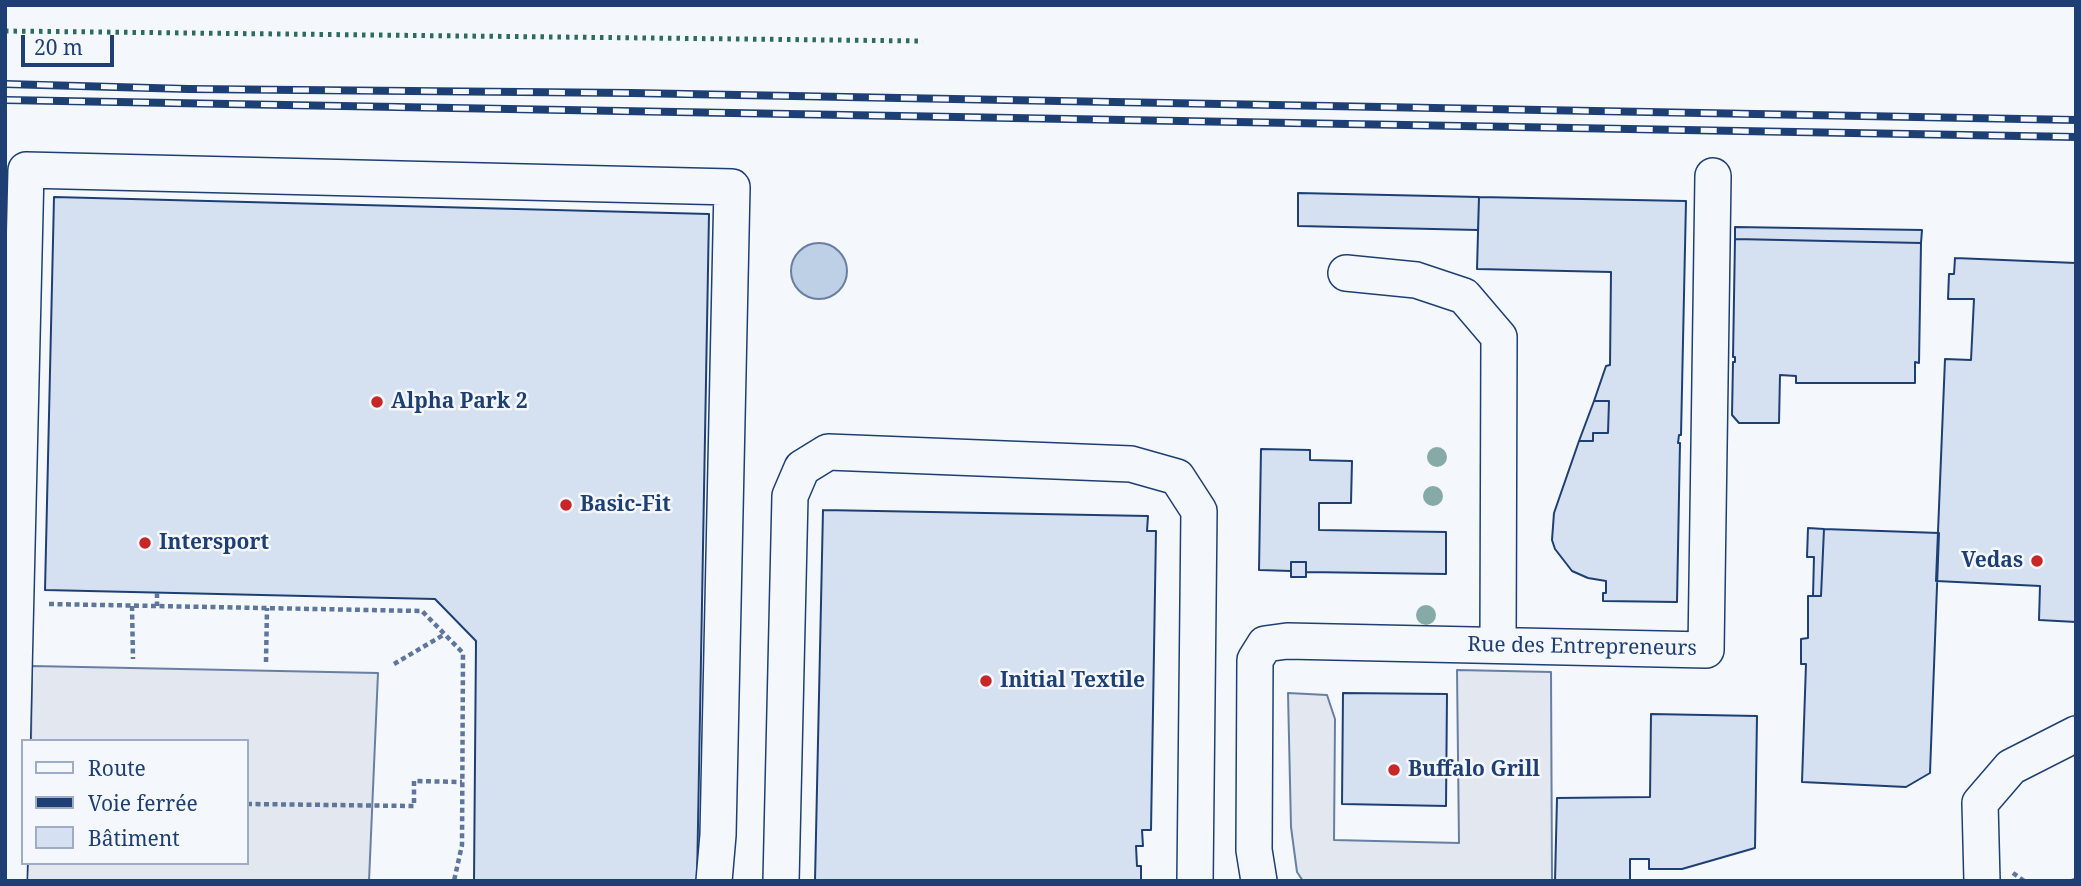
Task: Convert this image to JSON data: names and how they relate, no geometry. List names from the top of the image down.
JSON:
{
  "streets": {
    "street": ["Rue des Entrepreneurs"]
  },
  "places": [
    "Alpha Park 2",
    "Basic-Fit",
    "Intersport",
    "Vedas",
    "Initial Textile",
    "Buffalo Grill"
  ],
  "legend": ["Route", "Voie ferrée", "Bâtiment"],
  "scale_bar": "20 m"
}
